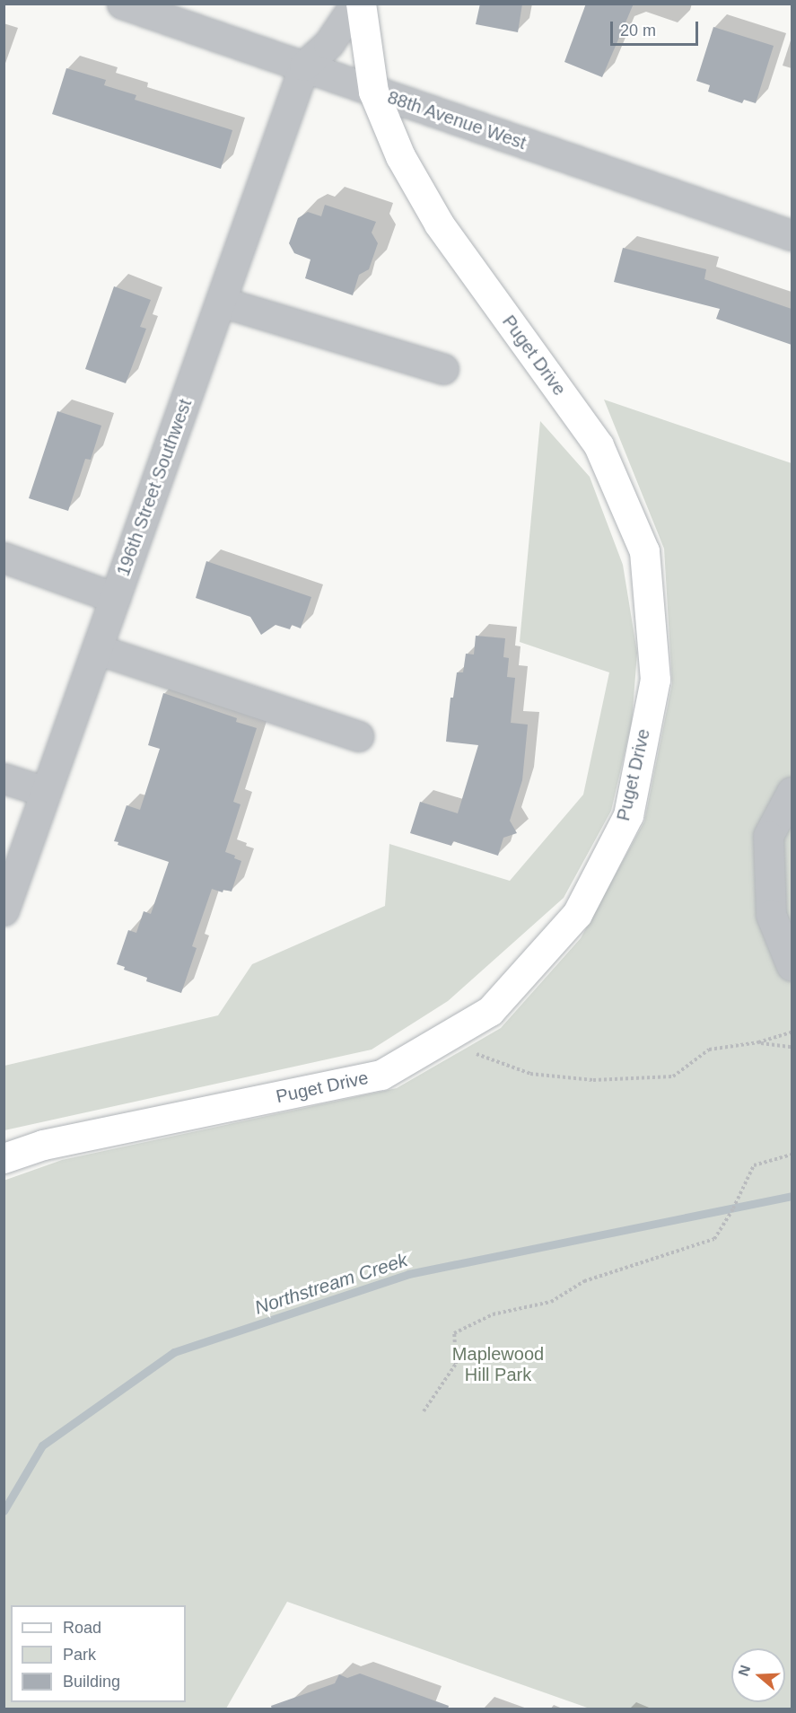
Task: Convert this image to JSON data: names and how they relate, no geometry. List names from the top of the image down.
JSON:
{
  "streets": {
    "main road": ["Puget Drive"],
    "street": ["88th Avenue West", "196th Street Southwest"]
  },
  "crossings": [
    ["88th Avenue West", "Puget Drive"],
    ["88th Avenue West", "196th Street Southwest"]
  ],
  "water": ["Northstream Creek"],
  "parks": ["Maplewood Hill Park"],
  "legend": ["Road", "Park", "Building"],
  "scale_bar": "20 m",
  "north": "left"
}
